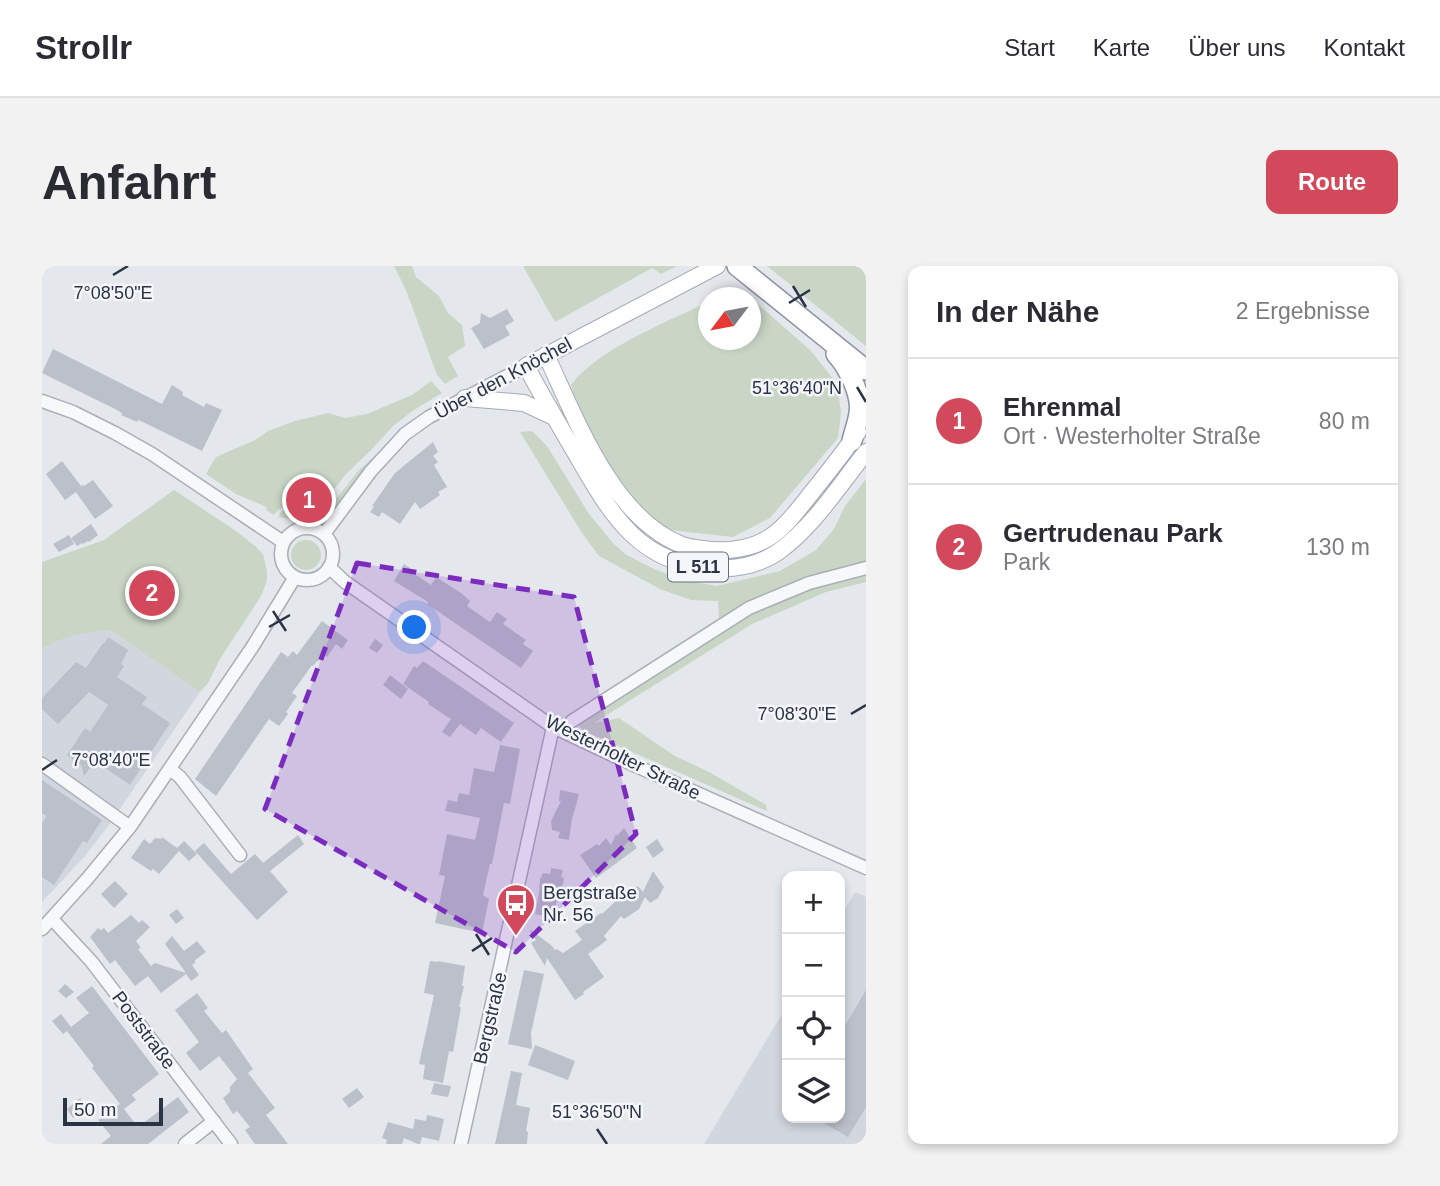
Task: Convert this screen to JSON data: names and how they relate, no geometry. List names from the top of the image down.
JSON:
{
  "streets": {
    "highway": ["L 511"],
    "main road": ["Über den Knöchel"],
    "street": ["Westerholter Straße", "Bergstraße", "Poststraße"]
  },
  "crossings": [
    ["Über den Knöchel", "L 511"],
    ["Über den Knöchel", "Westerholter Straße"],
    ["Westerholter Straße", "Bergstraße"]
  ],
  "places": {
    "bus stop": ["Bergstraße Nr. 56"]
  },
  "scale_bar": "50 m",
  "north": "bottom left",
  "page": {
    "header": "Strollr",
    "nav": [
      "Start",
      "Karte",
      "Über uns",
      "Kontakt"
    ],
    "buttons": "Route",
    "title": "Anfahrt",
    "heading": ["In der Nähe", "2 Ergebnisse"],
    "list": [
      {
        "mark": "1",
        "name": "Ehrenmal",
        "note": "Ort · Westerholter Straße",
        "value": "80 m"
      },
      {
        "mark": "2",
        "name": "Gertrudenau Park",
        "note": "Park",
        "value": "130 m"
      }
    ],
    "pins": ["1", "2"],
    "map_buttons": ["+", "−"],
    "scale": "50 m"
  },
  "coordinates": [
    "7°08'50\"E",
    "51°36'40\"N",
    "7°08'30\"E",
    "7°08'40\"E",
    "51°36'50\"N"
  ]
}
